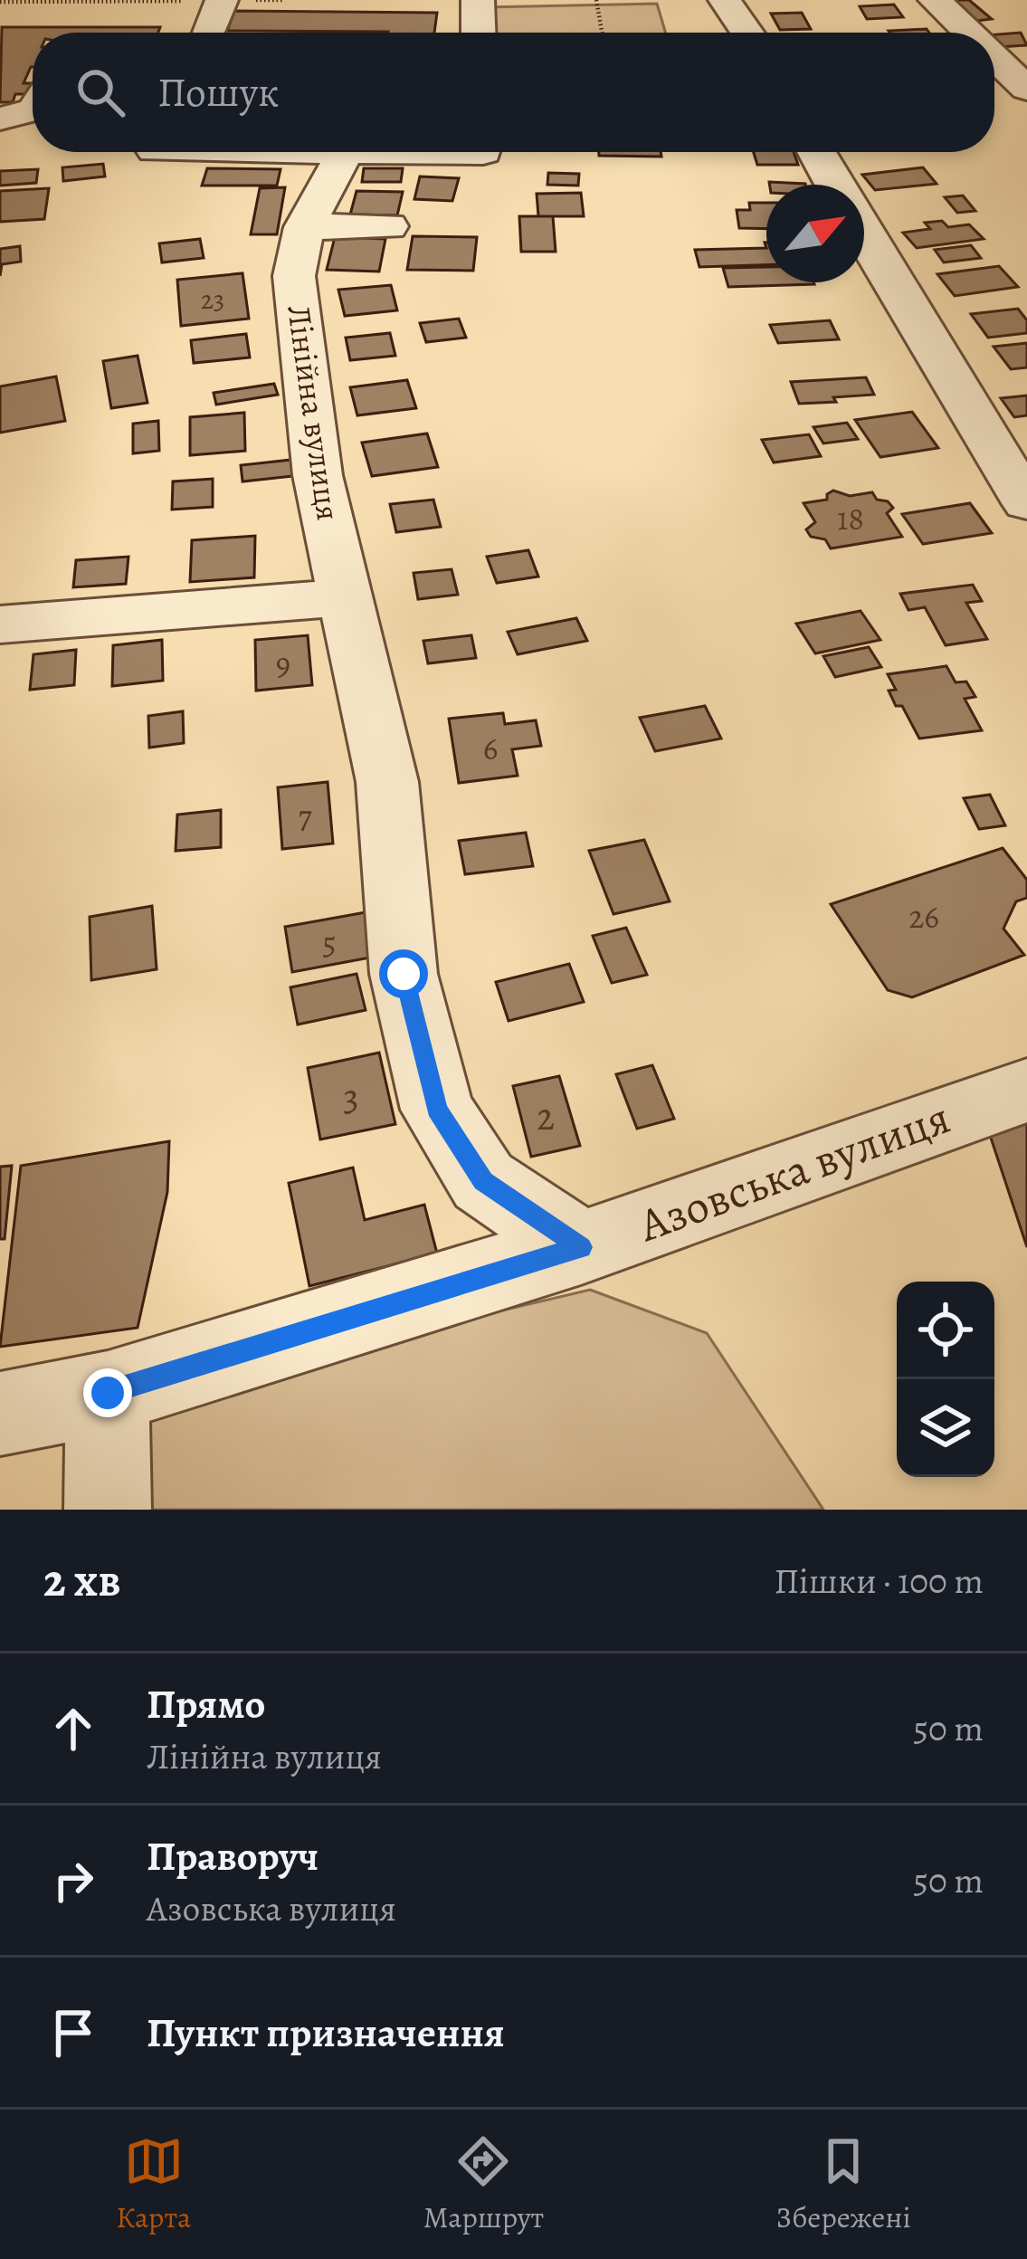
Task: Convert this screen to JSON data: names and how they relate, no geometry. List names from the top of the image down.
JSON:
{
  "streets": {
    "street": ["Лінійна вулиця", "Азовська вулиця"]
  },
  "crossings": [
    ["Лінійна вулиця", "Азовська вулиця"]
  ],
  "house_numbers": [
    "23",
    "18",
    "9",
    "6",
    "7",
    "26",
    "5",
    "3",
    "2"
  ],
  "north": "top right",
  "page": {
    "search": "Пошук",
    "heading": ["2 хв", "Пішки · 100 m"],
    "list": [
      ["Прямо", "Лінійна вулиця", "50 m"],
      ["Праворуч", "Азовська вулиця", "50 m"],
      "Пункт призначення"
    ],
    "nav": ["Карта", "Маршрут", "Збережені"]
  }
}
